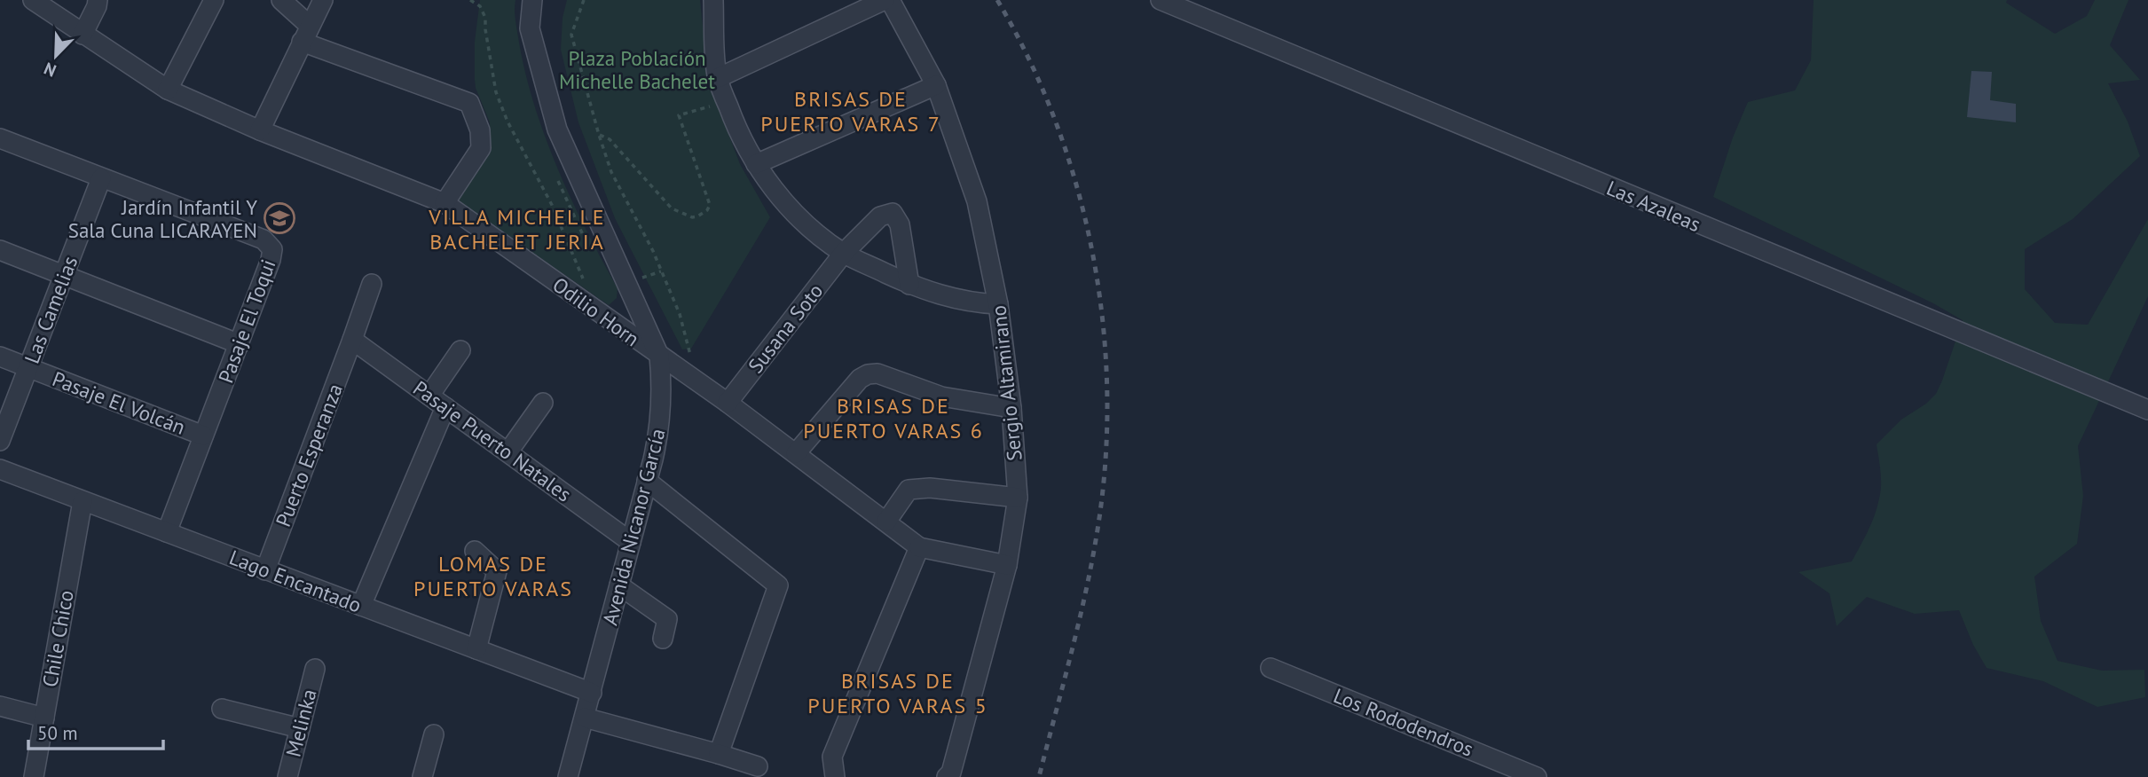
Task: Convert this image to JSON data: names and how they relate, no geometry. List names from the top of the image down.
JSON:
{
  "streets": {
    "street": [
      "Las Azaleas",
      "Las Camelias",
      "Odilio Horn",
      "Pasaje El Toqui",
      "Susana Soto",
      "Sergio Altamirano",
      "Pasaje El Volcán",
      "Pasaje Puerto Natales",
      "Puerto Esperanza",
      "Avenida Nicanor García",
      "Lago Encantado",
      "Chile Chico",
      "Los Rododendros",
      "Melinka"
    ]
  },
  "crossings": [
    ["Las Camelias", "Pasaje El Toqui"],
    ["Las Camelias", "Pasaje El Volcán"],
    ["Odilio Horn", "Susana Soto"],
    ["Odilio Horn", "Avenida Nicanor García"],
    ["Pasaje El Toqui", "Pasaje El Volcán"],
    ["Pasaje El Toqui", "Lago Encantado"],
    ["Pasaje Puerto Natales", "Puerto Esperanza"],
    ["Pasaje Puerto Natales", "Avenida Nicanor García"],
    ["Puerto Esperanza", "Lago Encantado"],
    ["Avenida Nicanor García", "Lago Encantado"],
    ["Lago Encantado", "Chile Chico"]
  ],
  "districts": [
    "BRISAS DE PUERTO VARAS 7",
    "VILLA MICHELLE BACHELET JERIA",
    "BRISAS DE PUERTO VARAS 6",
    "LOMAS DE PUERTO VARAS",
    "BRISAS DE PUERTO VARAS 5"
  ],
  "parks": ["Plaza Población Michelle Bachelet"],
  "places": {
    "school or university": ["Jardín Infantil Y Sala Cuna LICARAYEN"]
  },
  "scale_bar": "50 m",
  "north": "bottom left"
}
